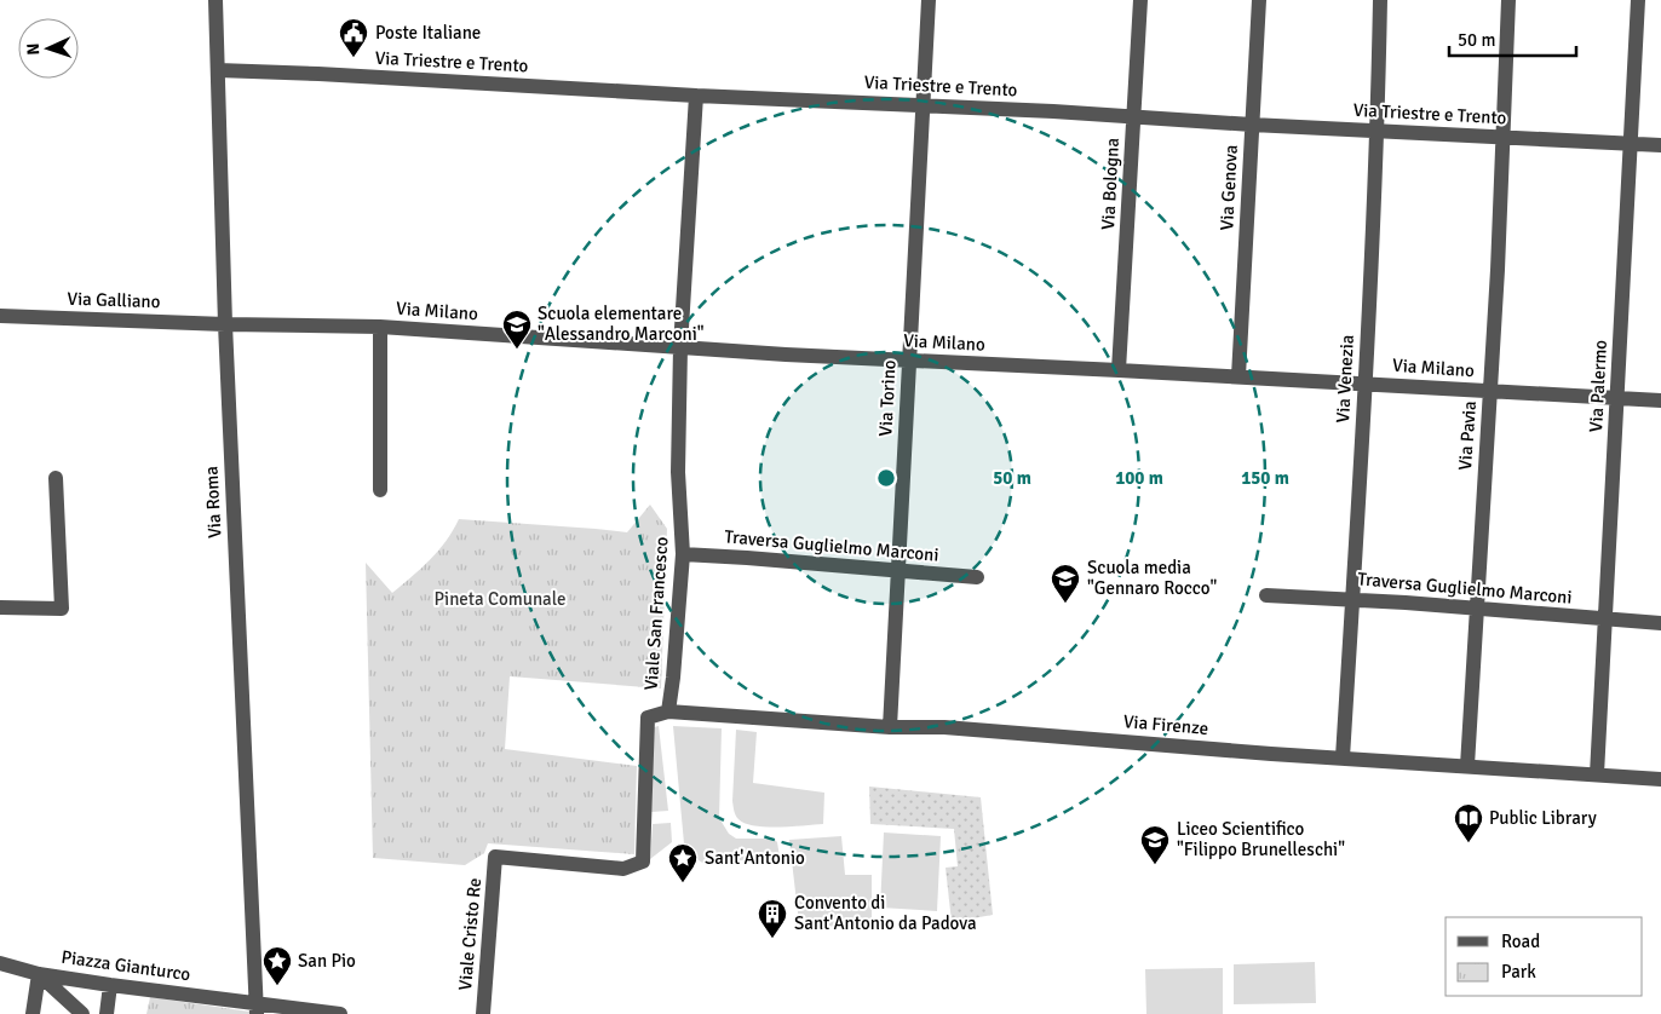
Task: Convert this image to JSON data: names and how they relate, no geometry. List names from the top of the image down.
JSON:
{
  "streets": {
    "street": [
      "Via Triestre e Trento",
      "Via Bologna",
      "Via Genova",
      "Via Galliano",
      "Via Milano",
      "Via Venezia",
      "Via Palermo",
      "Via Torino",
      "Via Pavia",
      "Via Roma",
      "Traversa Guglielmo Marconi",
      "Viale San Francesco",
      "Via Firenze",
      "Viale Cristo Re",
      "Piazza Gianturco"
    ]
  },
  "crossings": [
    ["Via Triestre e Trento", "Via Bologna"],
    ["Via Triestre e Trento", "Via Genova"],
    ["Via Triestre e Trento", "Via Venezia"],
    ["Via Triestre e Trento", "Via Palermo"],
    ["Via Triestre e Trento", "Via Torino"],
    ["Via Triestre e Trento", "Via Pavia"],
    ["Via Triestre e Trento", "Via Roma"],
    ["Via Triestre e Trento", "Viale San Francesco"],
    ["Via Bologna", "Via Milano"],
    ["Via Genova", "Via Milano"],
    ["Via Galliano", "Via Milano"],
    ["Via Galliano", "Via Roma"],
    ["Via Milano", "Via Venezia"],
    ["Via Milano", "Via Palermo"],
    ["Via Milano", "Via Torino"],
    ["Via Milano", "Via Pavia"],
    ["Via Milano", "Via Roma"],
    ["Via Milano", "Viale San Francesco"],
    ["Via Venezia", "Traversa Guglielmo Marconi"],
    ["Via Venezia", "Via Firenze"],
    ["Via Palermo", "Traversa Guglielmo Marconi"],
    ["Via Palermo", "Via Firenze"],
    ["Via Torino", "Traversa Guglielmo Marconi"],
    ["Via Torino", "Via Firenze"],
    ["Via Pavia", "Traversa Guglielmo Marconi"],
    ["Via Pavia", "Via Firenze"],
    ["Via Roma", "Piazza Gianturco"],
    ["Traversa Guglielmo Marconi", "Viale San Francesco"],
    ["Viale San Francesco", "Via Firenze"],
    ["Viale San Francesco", "Viale Cristo Re"]
  ],
  "parks": ["Pineta Comunale"],
  "places": {
    "public building": ["Poste Italiane"],
    "school or university": ["Scuola elementare \"Alessandro Marconi\"", "Scuola media \"Gennaro Rocco\"", "Liceo Scientifico \"Filippo Brunelleschi\""],
    "library": ["Public Library"],
    "place": ["Sant'Antonio", "San Pio"],
    "building": ["Convento di Sant'Antonio da Padova"]
  },
  "legend": ["Road", "Park"],
  "scale_bar": "50 m",
  "north": "left",
  "rings": ["50 m", "100 m", "150 m"]
}
